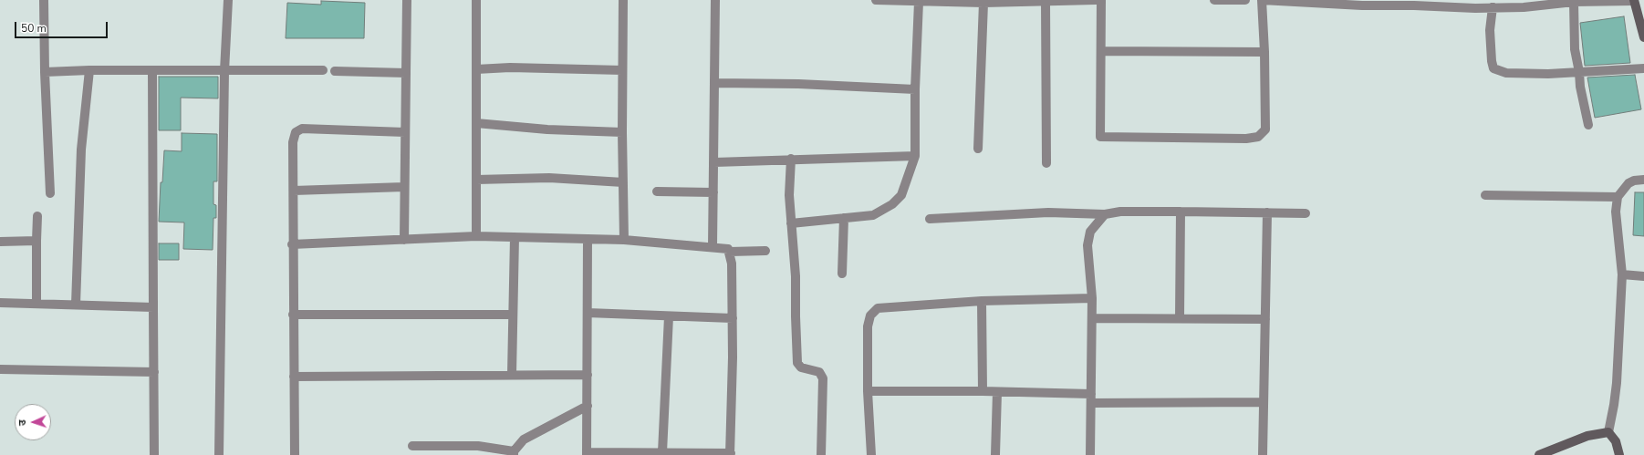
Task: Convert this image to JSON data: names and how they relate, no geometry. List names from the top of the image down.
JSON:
{
  "scale_bar": "50 m",
  "north": "left"
}
